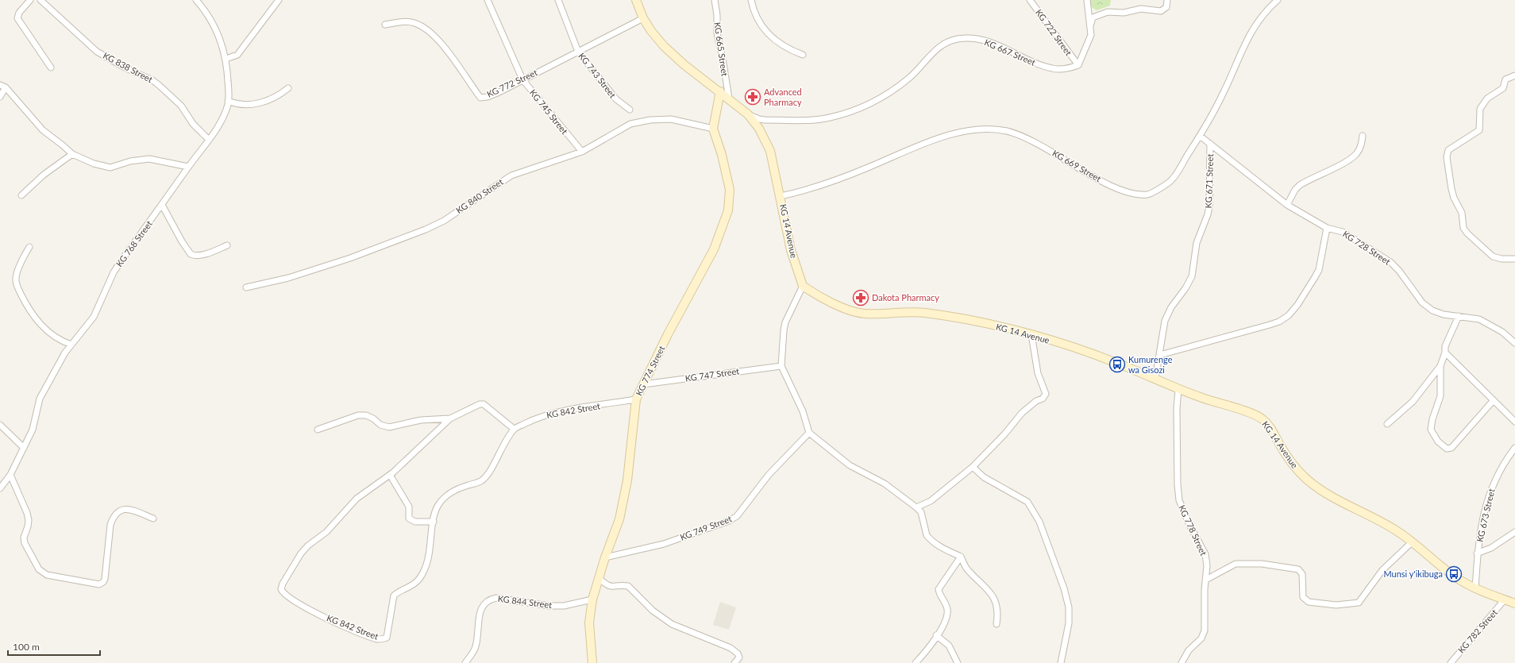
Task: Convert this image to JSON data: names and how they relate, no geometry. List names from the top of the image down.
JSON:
{
  "streets": {
    "main road": ["KG 14 Avenue", "KG 774 Street"],
    "street": [
      "KG 722 Street",
      "KG 665 Street",
      "KG 667 Street",
      "KG 838 Street",
      "KG 743 Street",
      "KG 772 Street",
      "KG 745 Street",
      "KG 669 Street",
      "KG 671 Street",
      "KG 840 Street",
      "KG 768 Street",
      "KG 728 Street",
      "KG 747 Street",
      "KG 842 Street",
      "KG 673 Street",
      "KG 749 Street",
      "KG 778 Street",
      "KG 844 Street",
      "KG 782 Street"
    ]
  },
  "crossings": [
    ["KG 722 Street", "KG 667 Street"],
    ["KG 665 Street", "KG 14 Avenue"],
    ["KG 667 Street", "KG 14 Avenue"],
    ["KG 838 Street", "KG 768 Street"],
    ["KG 743 Street", "KG 772 Street"],
    ["KG 772 Street", "KG 745 Street"],
    ["KG 772 Street", "KG 14 Avenue"],
    ["KG 745 Street", "KG 840 Street"],
    ["KG 669 Street", "KG 14 Avenue"],
    ["KG 669 Street", "KG 728 Street"],
    ["KG 671 Street", "KG 14 Avenue"],
    ["KG 671 Street", "KG 728 Street"],
    ["KG 840 Street", "KG 774 Street"],
    ["KG 14 Avenue", "KG 774 Street"],
    ["KG 14 Avenue", "KG 673 Street"],
    ["KG 14 Avenue", "KG 778 Street"],
    ["KG 14 Avenue", "KG 782 Street"],
    ["KG 774 Street", "KG 747 Street"],
    ["KG 774 Street", "KG 842 Street"],
    ["KG 774 Street", "KG 749 Street"],
    ["KG 774 Street", "KG 844 Street"]
  ],
  "places": {
    "pharmacy": ["Advanced Pharmacy", "Dakota Pharmacy"],
    "bus stop": ["Kumurenge wa Gisozi", "Munsi y'ikibuga"]
  },
  "scale_bar": "100 m"
}
